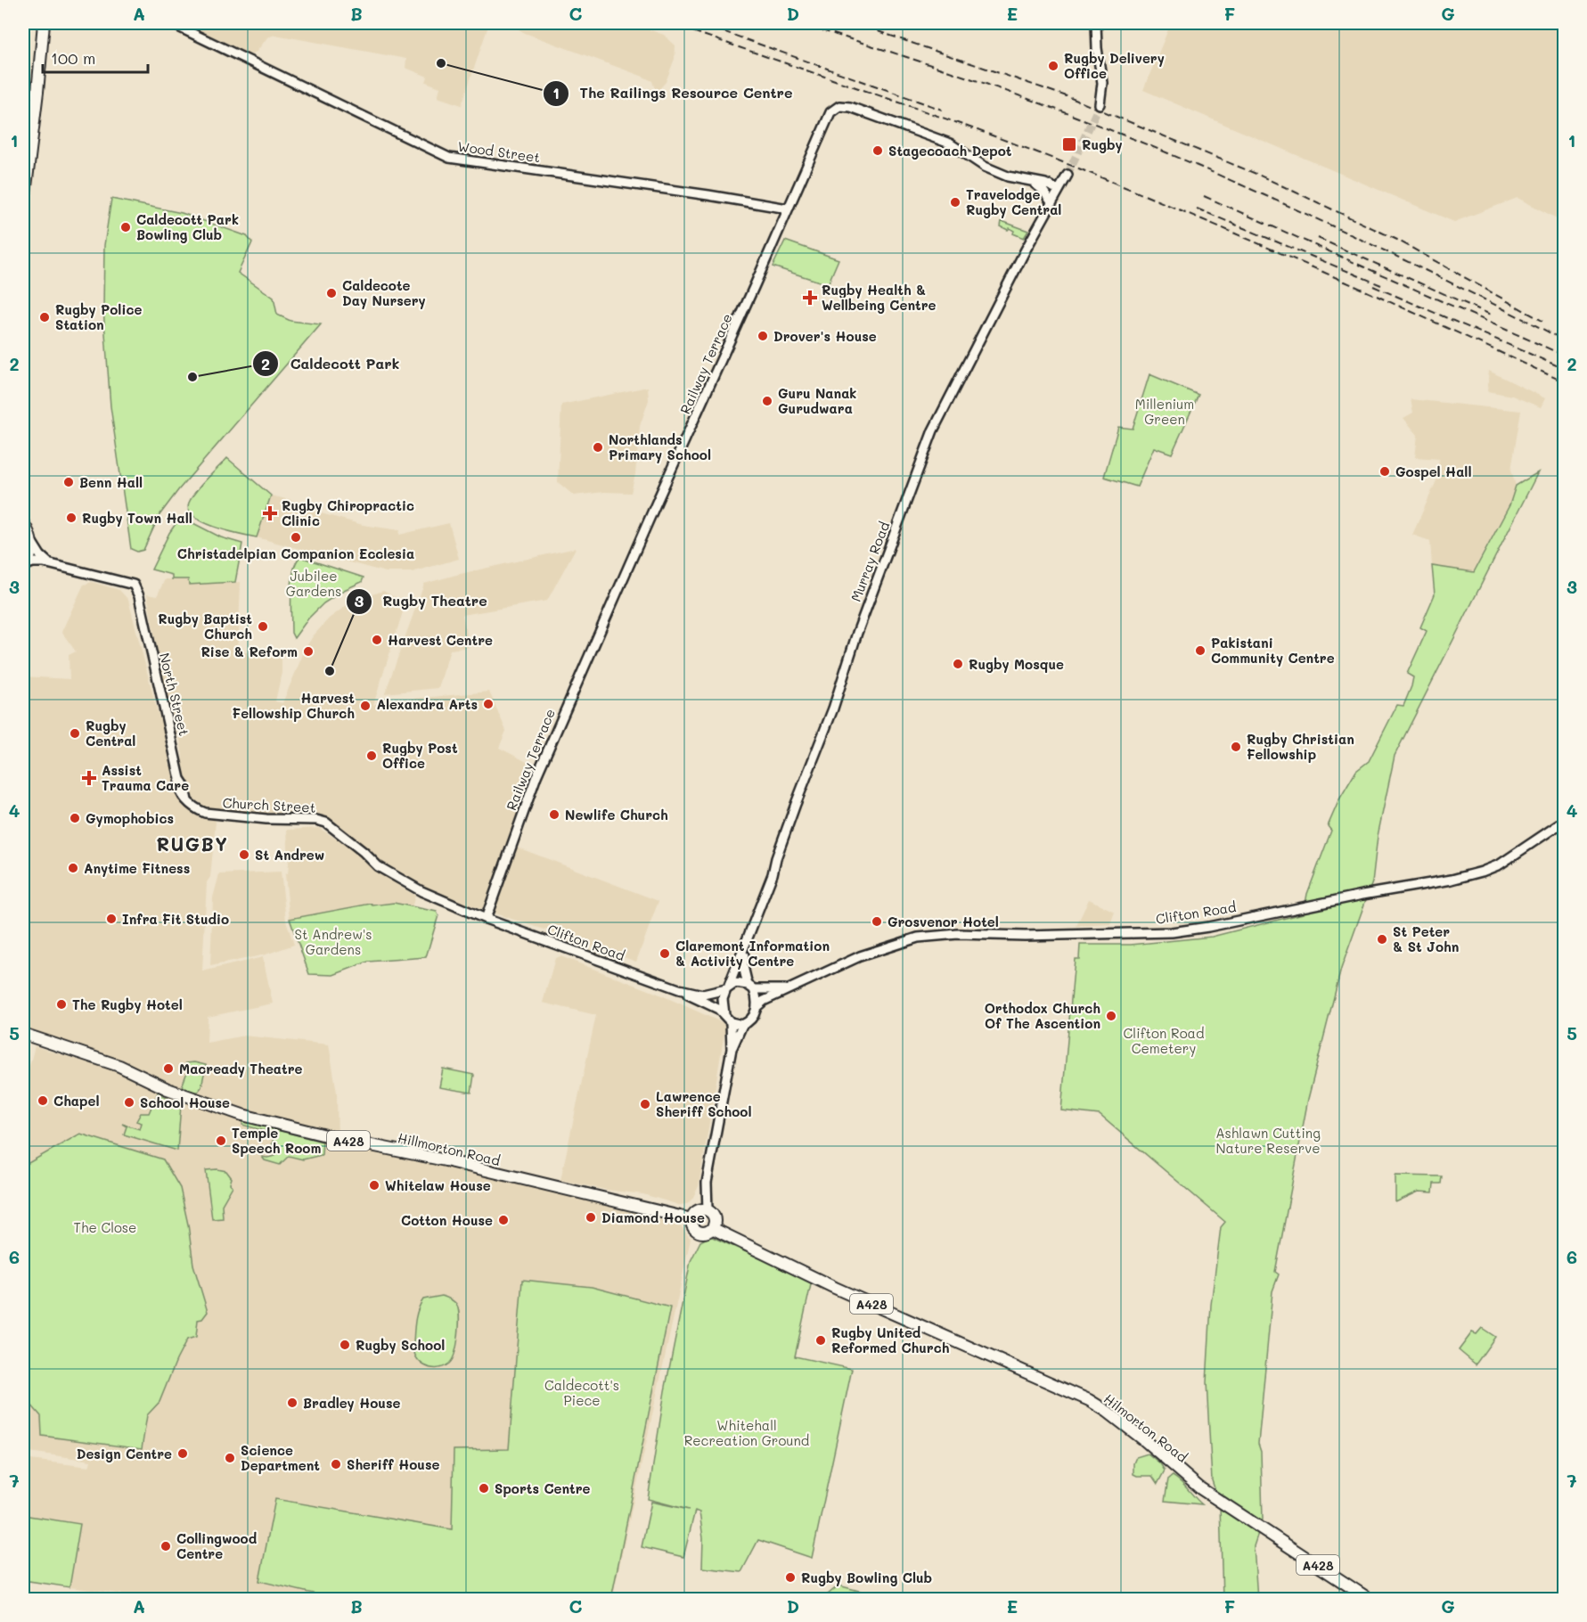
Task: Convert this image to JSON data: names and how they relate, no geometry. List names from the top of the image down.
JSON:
{
  "streets": {
    "highway": ["A428", "Hillmorton Road", "Hilmorton Road"],
    "street": [
      "Wood Street",
      "Railway Terrace",
      "Murray Road",
      "North Street",
      "Church Street",
      "Clifton Road"
    ]
  },
  "crossings": [
    ["Wood Street", "Railway Terrace"],
    ["Railway Terrace", "Murray Road"],
    ["Railway Terrace", "Church Street"],
    ["Railway Terrace", "Clifton Road"],
    ["Murray Road", "Clifton Road"],
    ["North Street", "Church Street"],
    ["Church Street", "Clifton Road"],
    ["A428", "Hillmorton Road"],
    ["Hillmorton Road", "Hilmorton Road"]
  ],
  "districts": ["RUGBY"],
  "parks": [
    "Millenium Green",
    "Jubilee Gardens",
    "St Andrew's Gardens",
    "Clifton Road Cemetery",
    "Ashlawn Cutting Nature Reserve",
    "The Close",
    "Caldecott's Piece",
    "Whitehall Recreation Ground"
  ],
  "places": {
    "other": [
      "The Railings Resource Centre",
      "Rugby Delivery Office",
      "Stagecoach Depot",
      "Travelodge Rugby Central",
      "Caldecott Park Bowling Club",
      "Caldecote Day Nursery",
      "Rugby Police Station",
      "Drover's House",
      "Caldecott Park",
      "Guru Nanak Gurudwara",
      "Northlands Primary School",
      "Gospel Hall",
      "Benn Hall",
      "Rugby Town Hall",
      "Christadelpian Companion Ecclesia",
      "Rugby Baptist Church",
      "Harvest Centre",
      "Pakistani Community Centre",
      "Rise & Reform",
      "Rugby Mosque",
      "Rugby Theatre",
      "Alexandra Arts",
      "Harvest Fellowship Church",
      "Rugby Central",
      "Rugby Christian Fellowship",
      "Rugby Post Office",
      "Newlife Church",
      "Gymophobics",
      "St Andrew",
      "Anytime Fitness",
      "Infra Fit Studio",
      "Grosvenor Hotel",
      "St Peter & St John",
      "Claremont Information & Activity Centre",
      "The Rugby Hotel",
      "Orthodox Church Of The Ascention",
      "Macready Theatre",
      "Chapel",
      "School House",
      "Lawrence Sheriff School",
      "Temple Speech Room",
      "Whitelaw House",
      "Diamond House",
      "Cotton House",
      "Rugby United Reformed Church",
      "Rugby School",
      "Bradley House",
      "Design Centre",
      "Science Department",
      "Sheriff House",
      "Sports Centre",
      "Collingwood Centre",
      "Rugby Bowling Club"
    ],
    "transit": ["Rugby"],
    "health": ["Rugby Health & Wellbeing Centre", "Rugby Chiropractic Clinic", "Assist Trauma Care"]
  },
  "scale_bar": "100 m",
  "grid": {
    "columns": [
      "A",
      "B",
      "C",
      "D",
      "E",
      "F",
      "G"
    ],
    "rows": [
      "1",
      "2",
      "3",
      "4",
      "5",
      "6",
      "7"
    ]
  }
}
